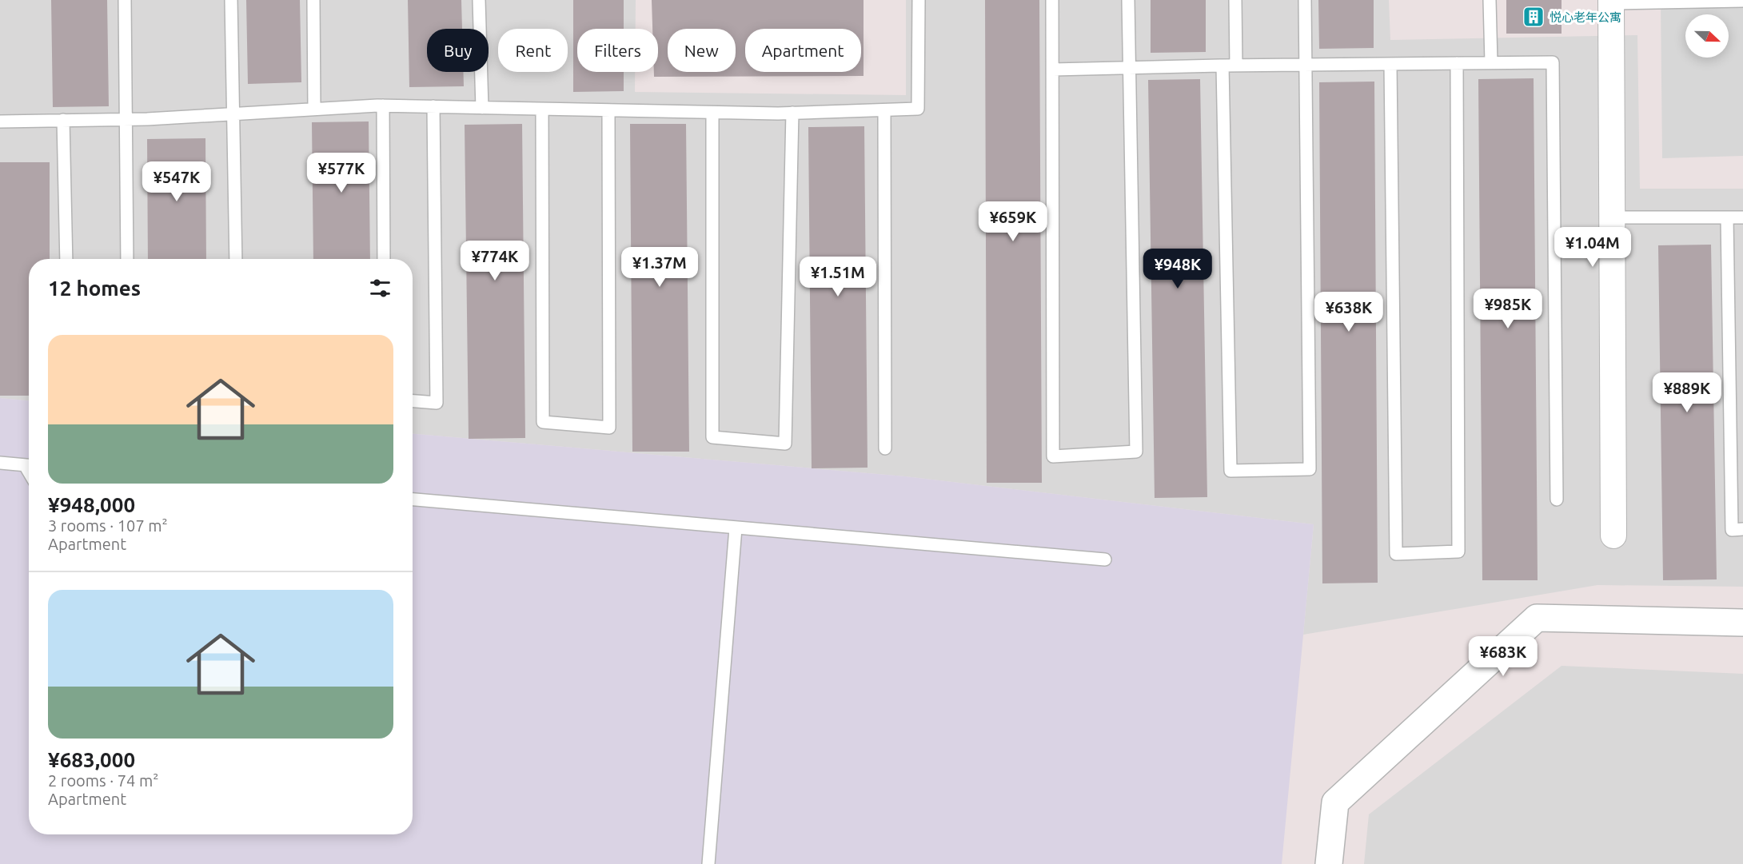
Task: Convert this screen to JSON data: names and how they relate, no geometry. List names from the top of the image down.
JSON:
{
  "places": {
    "building": ["悦心老年公寓"]
  },
  "north": "right",
  "page": {
    "chip": [
      "Buy",
      "Rent",
      "Filters",
      "New",
      "Apartment"
    ],
    "price": [
      "¥577K",
      "¥547K",
      "¥659K",
      "¥1.04M",
      "¥774K",
      "¥1.37M",
      "¥948K",
      "¥1.51M",
      "¥985K",
      "¥638K",
      "¥889K",
      "¥683K"
    ],
    "heading": "12 homes",
    "list": [
      {
        "name": "¥948,000",
        "note": "3 rooms · 107 m² · Apartment"
      },
      {
        "name": "¥683,000",
        "note": "2 rooms · 74 m² · Apartment"
      }
    ]
  }
}
